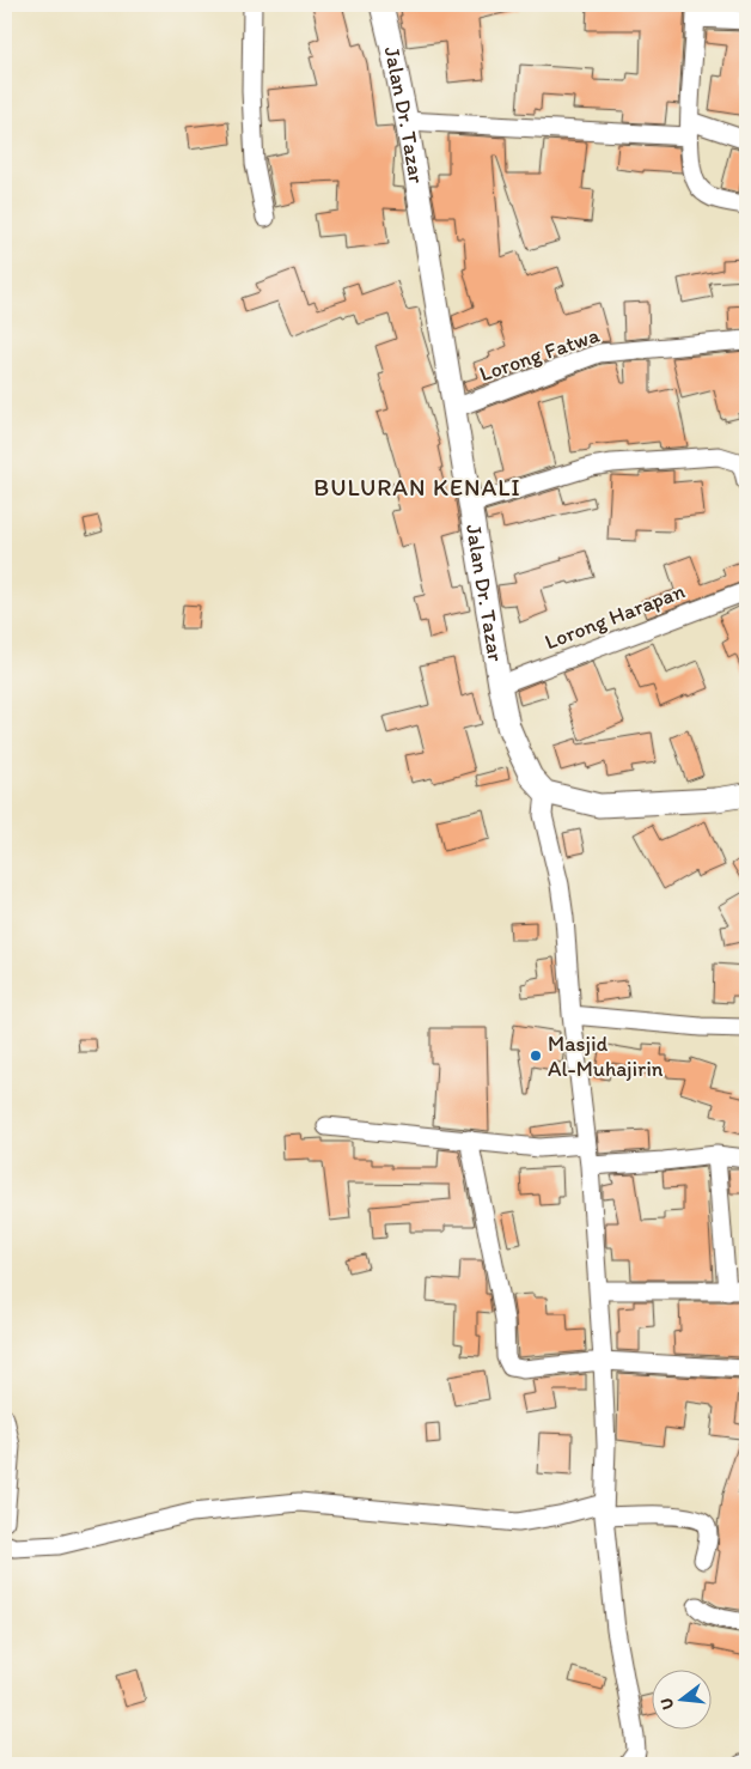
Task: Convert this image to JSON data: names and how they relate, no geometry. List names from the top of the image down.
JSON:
{
  "streets": {
    "street": ["Jalan Dr. Tazar", "Lorong Fatwa", "Lorong Harapan"]
  },
  "crossings": [
    ["Jalan Dr. Tazar", "Lorong Fatwa"],
    ["Jalan Dr. Tazar", "Lorong Harapan"]
  ],
  "districts": ["BULURAN KENALI"],
  "places": ["Masjid Al-Muhajirin"],
  "north": "left"
}
